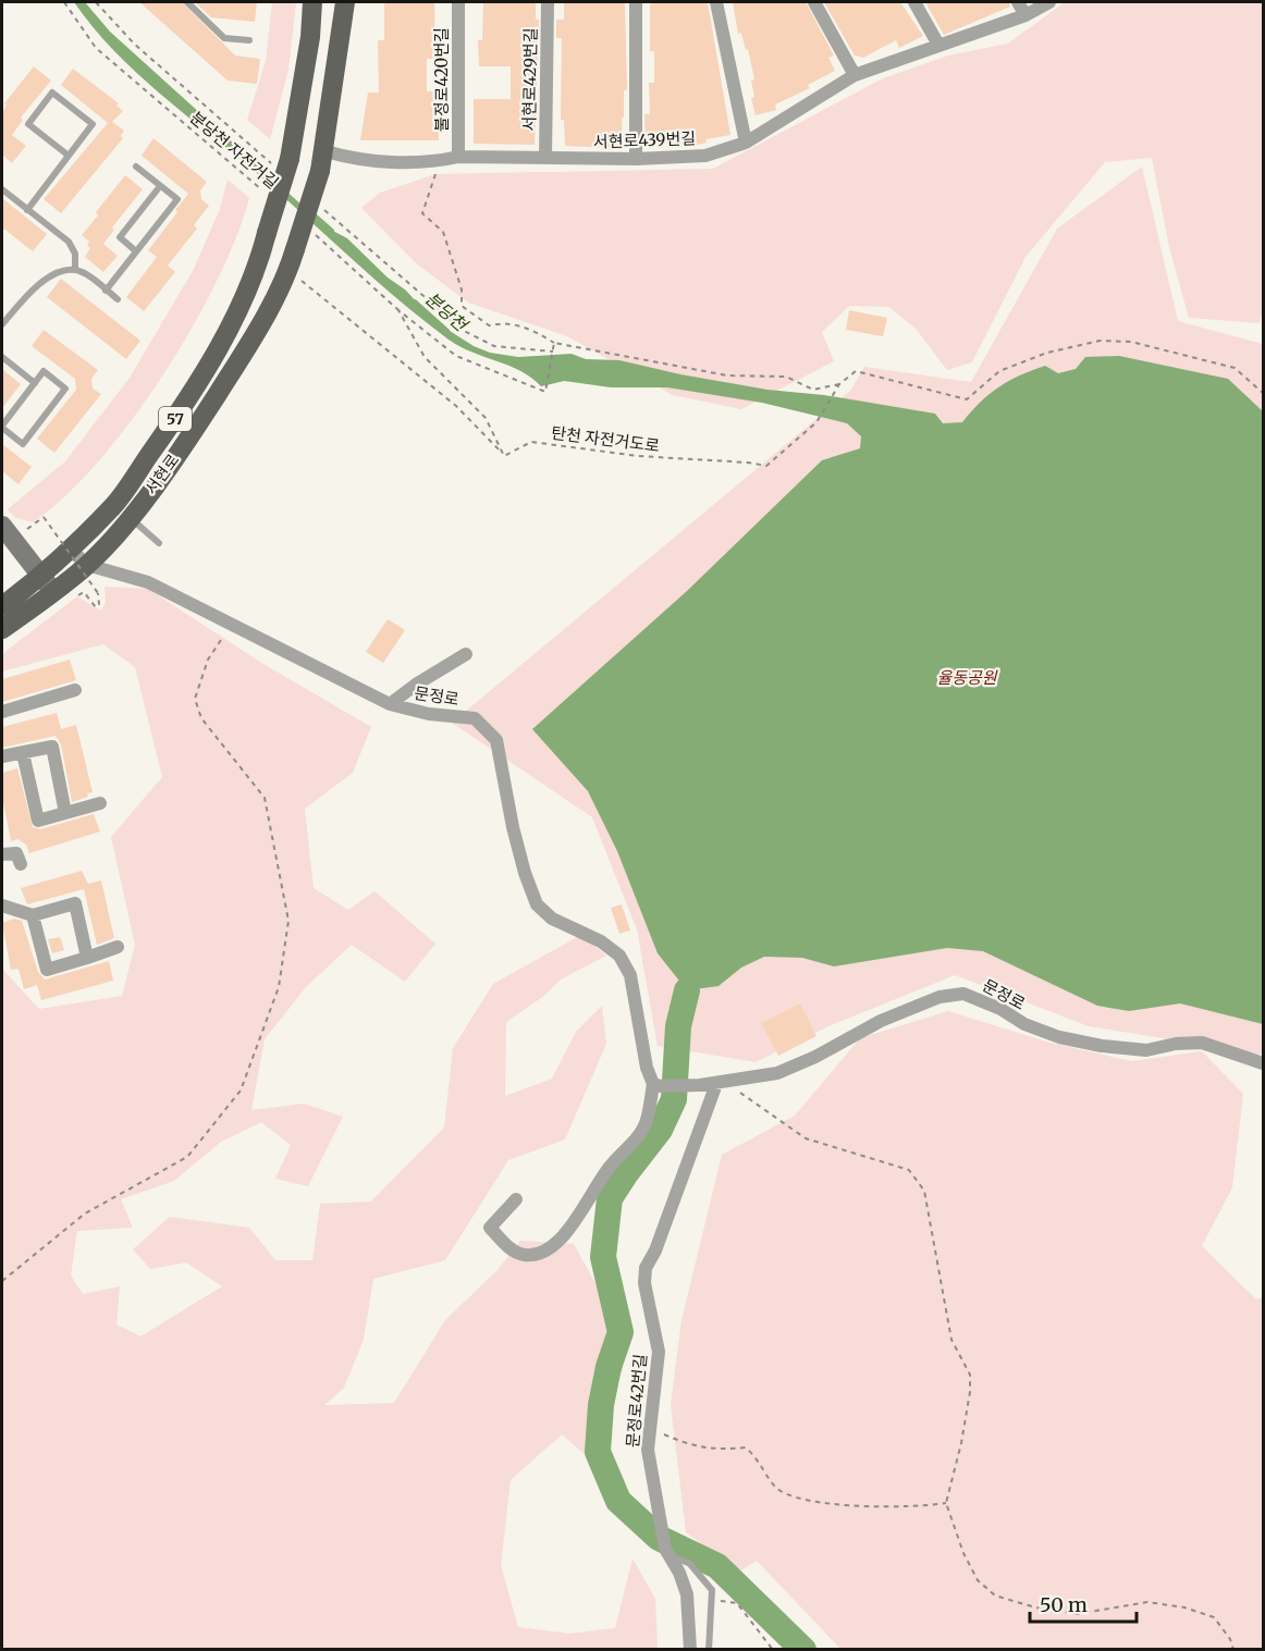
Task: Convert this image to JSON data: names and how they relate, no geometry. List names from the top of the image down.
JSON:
{
  "streets": {
    "main road": ["57", "서현로"],
    "street": [
      "불정로420번길",
      "서현로429번길",
      "서현로439번길",
      "문정로",
      "문정로42번길"
    ],
    "path": ["분당천 자전거길", "탄천 자전거도로"]
  },
  "crossings": [
    ["불정로420번길", "서현로439번길"],
    ["서현로429번길", "서현로439번길"],
    ["서현로439번길", "57"],
    ["서현로439번길", "서현로"],
    ["57", "서현로"],
    ["서현로", "문정로"],
    ["문정로", "문정로42번길"]
  ],
  "water": ["분당천"],
  "parks": ["율동공원"],
  "scale_bar": "50 m"
}
